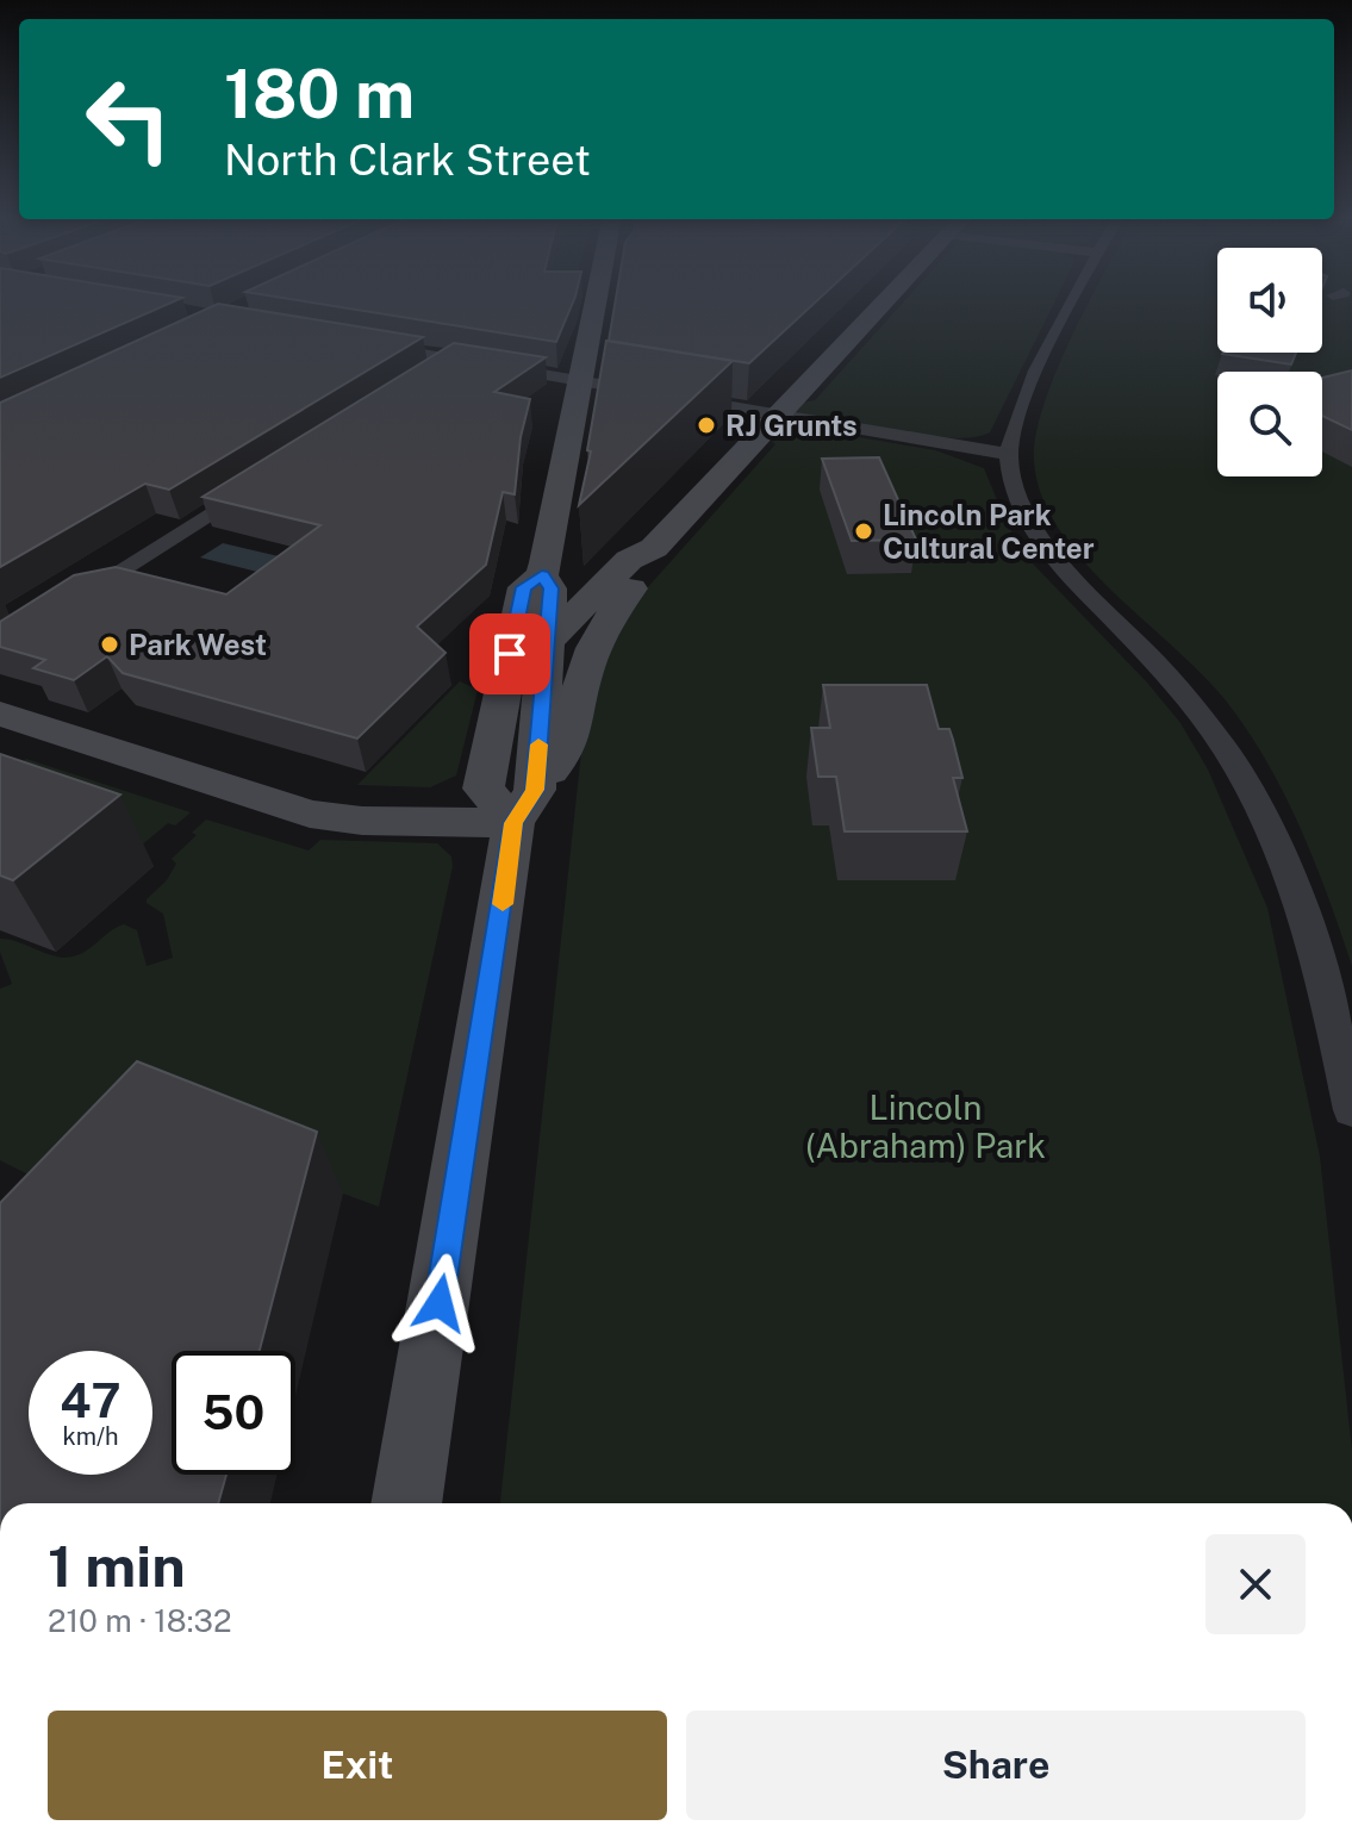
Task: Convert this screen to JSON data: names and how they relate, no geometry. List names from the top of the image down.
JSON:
{
  "parks": ["Lincoln (Abraham) Park"],
  "places": ["RJ Grunts", "Lincoln Park Cultural Center", "Park West"],
  "page": {
    "turn": ["180 m", "North Clark Street"],
    "speed": "47 km/h",
    "limit": "50",
    "heading": ["1 min", "210 m · 18:32"],
    "buttons": ["Exit", "Share"]
  }
}
